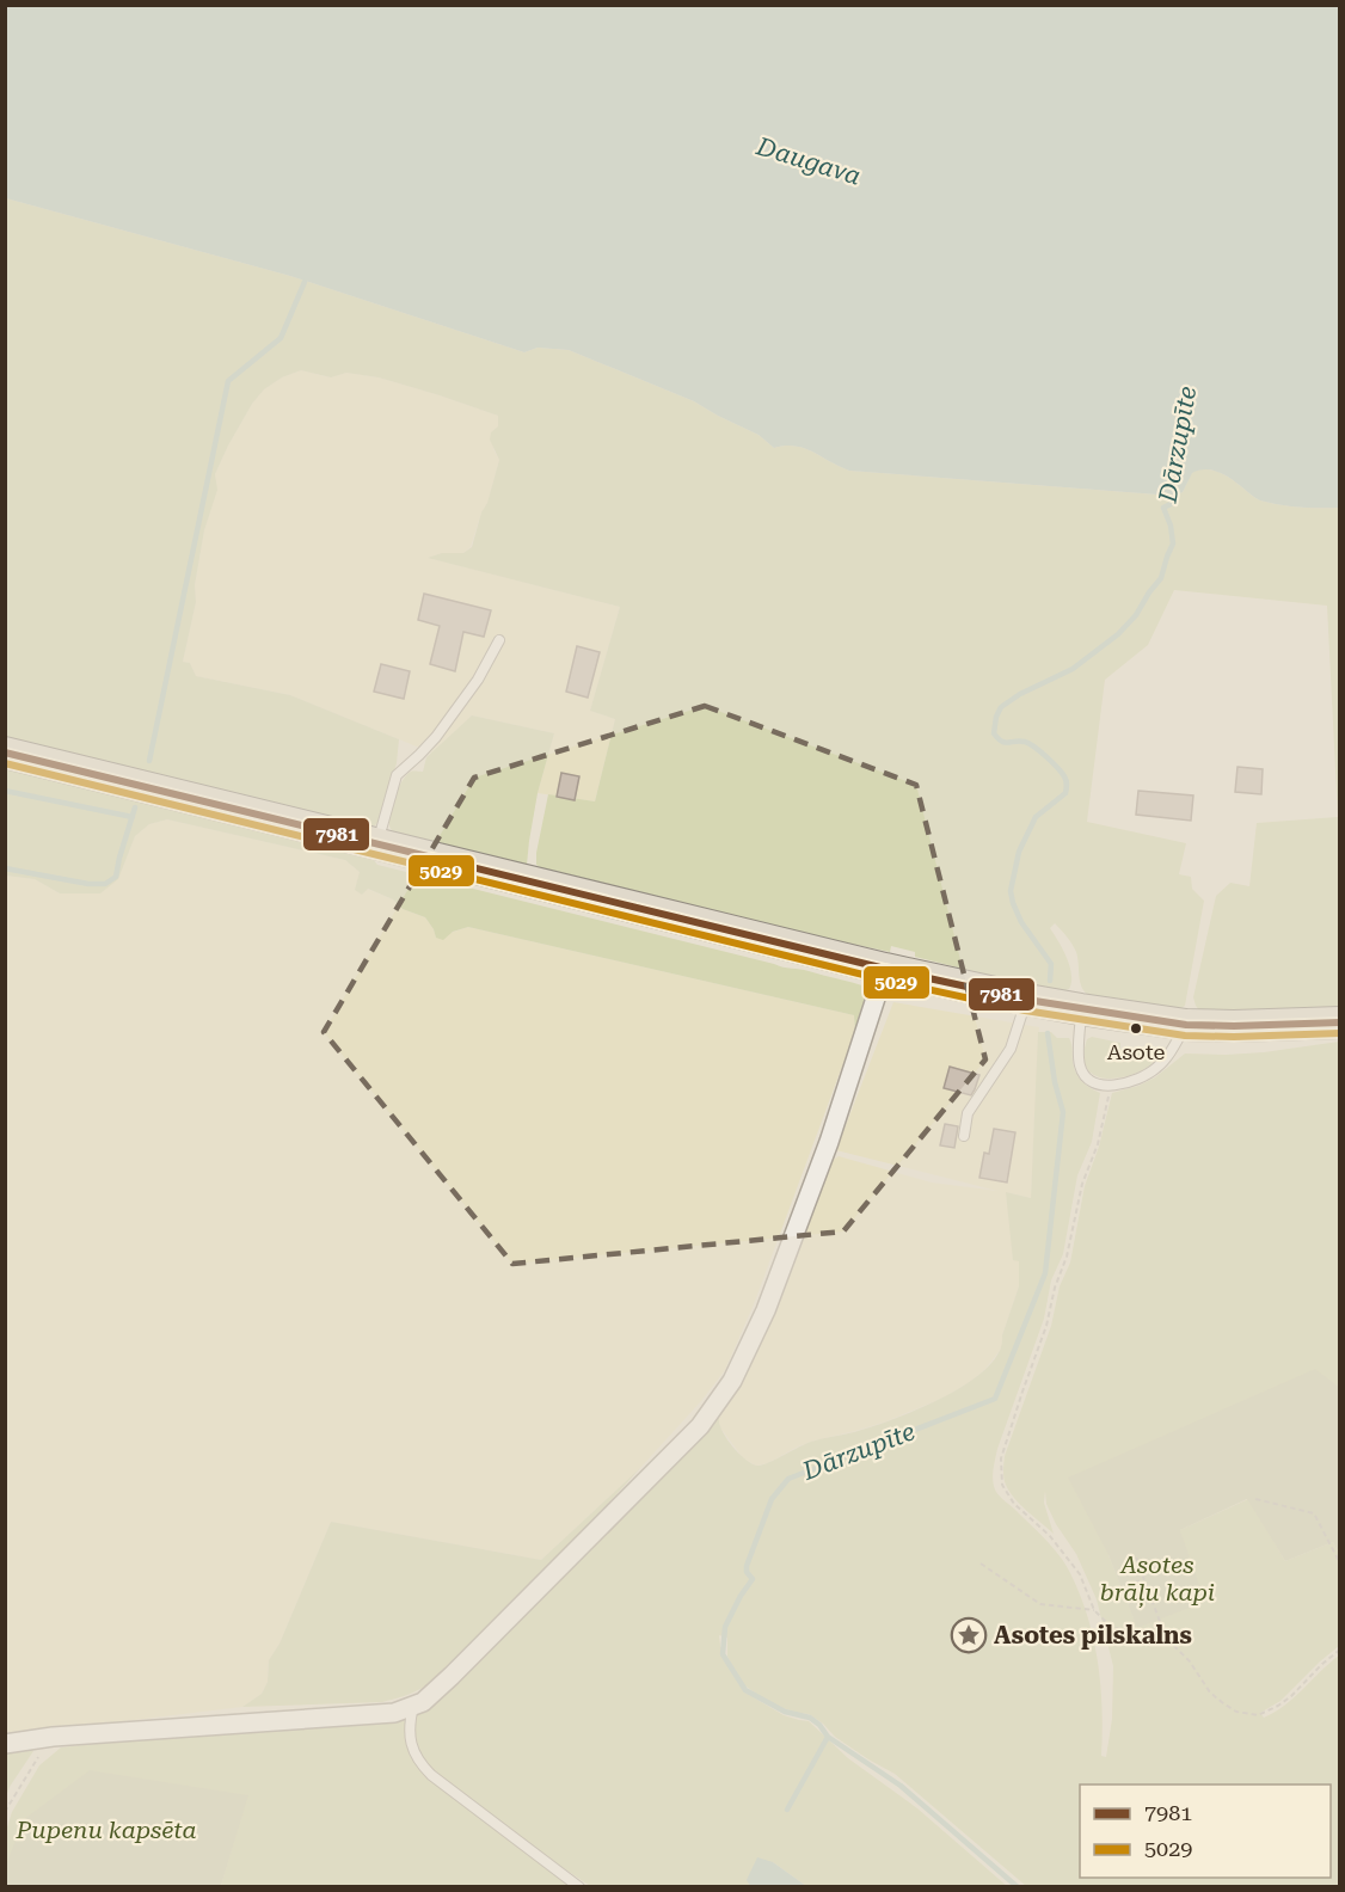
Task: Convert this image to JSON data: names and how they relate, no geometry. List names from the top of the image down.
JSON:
{
  "water": ["Daugava", "Dārzupīte"],
  "parks": ["Asotes brāļu kapi", "Pupenu kapsēta"],
  "places": {
    "other": ["Asote"],
    "place": ["Asotes pilskalns"]
  },
  "lines": ["transit line 7981", "transit line 5029"],
  "legend": ["7981", "5029"]
}
